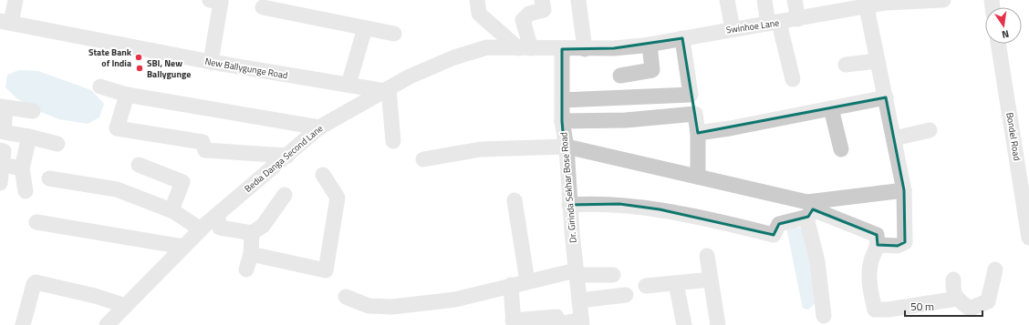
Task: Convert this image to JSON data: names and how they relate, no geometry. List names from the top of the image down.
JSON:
{
  "streets": {
    "street": [
      "Swinhoe Lane",
      "New Ballygunge Road",
      "Bondel Road",
      "Bedia Danga Second Lane",
      "Dr. Girinda Sekhar Bose Road"
    ]
  },
  "crossings": [
    ["Swinhoe Lane", "Bedia Danga Second Lane"],
    ["Swinhoe Lane", "Dr. Girinda Sekhar Bose Road"],
    ["New Ballygunge Road", "Bedia Danga Second Lane"],
    ["Bedia Danga Second Lane", "Dr. Girinda Sekhar Bose Road"]
  ],
  "places": ["State Bank of India", "SBI, New Ballygunge"],
  "scale_bar": "50 m",
  "north": "bottom"
}
